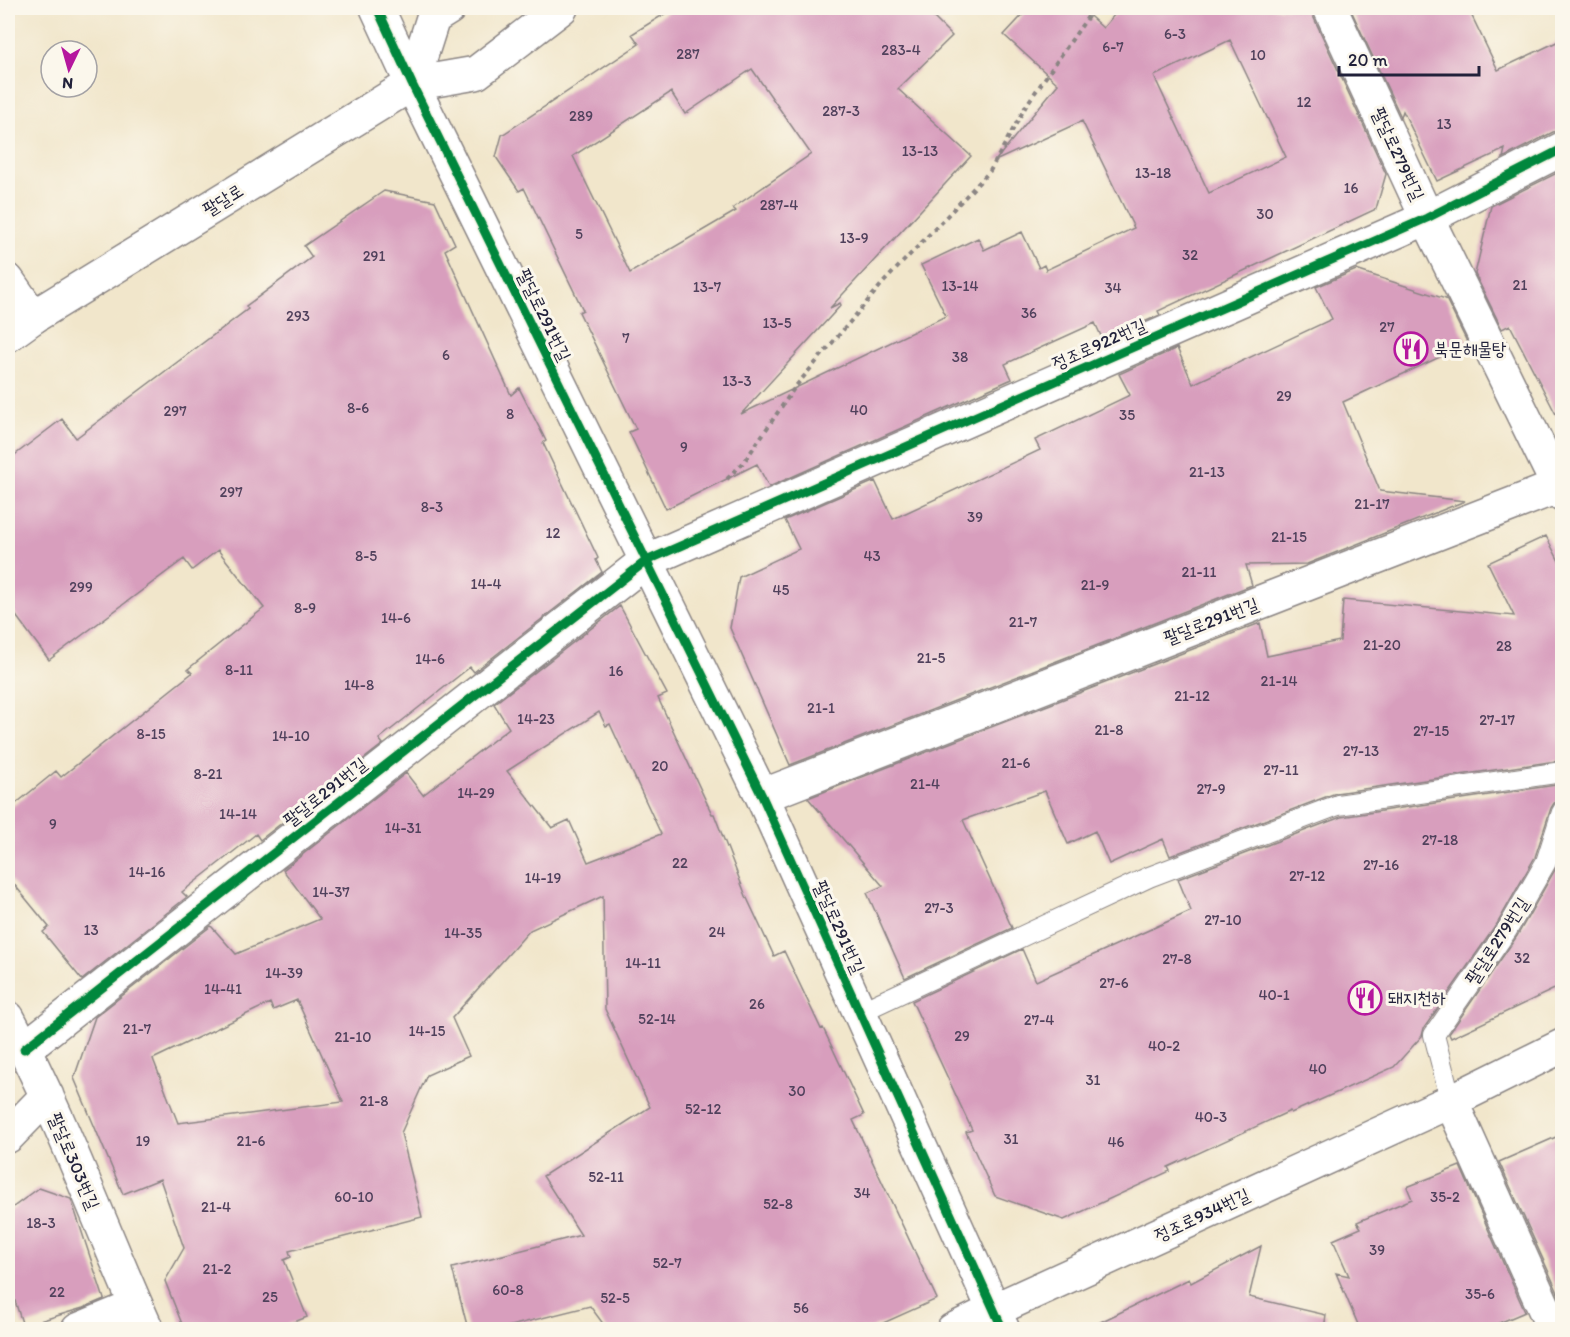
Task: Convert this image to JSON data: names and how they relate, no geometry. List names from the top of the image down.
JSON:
{
  "streets": {
    "street": [
      "팔달로279번길",
      "팔달로",
      "팔달로291번길",
      "정조로922번길",
      "팔달로303번길",
      "정조로934번길"
    ]
  },
  "crossings": [
    ["팔달로279번길", "팔달로291번길"],
    ["팔달로279번길", "정조로922번길"],
    ["팔달로279번길", "정조로934번길"],
    ["팔달로", "팔달로291번길"],
    ["팔달로291번길", "정조로922번길"],
    ["팔달로291번길", "팔달로303번길"],
    ["팔달로291번길", "정조로934번길"]
  ],
  "places": {
    "restaurant": ["북문해물탕", "돼지천하"]
  },
  "house_numbers": [
    "6-3",
    "6-7",
    "283-4",
    "287",
    "10",
    "12",
    "287-3",
    "289",
    "13",
    "13-13",
    "13-18",
    "16",
    "287-4",
    "30",
    "5",
    "13-9",
    "32",
    "291",
    "21",
    "13-14",
    "13-7",
    "34",
    "36",
    "293",
    "13-5",
    "27",
    "7",
    "6",
    "38",
    "13-3",
    "29",
    "8-6",
    "40",
    "297",
    "8",
    "35",
    "9",
    "21-13",
    "297",
    "21-17",
    "8-3",
    "39",
    "12",
    "21-15",
    "8-5",
    "43",
    "21-11",
    "14-4",
    "21-9",
    "299",
    "45",
    "8-9",
    "14-6",
    "21-7",
    "21-20",
    "28",
    "21-5",
    "14-6",
    "8-11",
    "16",
    "21-14",
    "14-8",
    "21-12",
    "21-1",
    "14-23",
    "27-17",
    "21-8",
    "27-15",
    "8-15",
    "14-10",
    "27-13",
    "21-6",
    "20",
    "27-11",
    "8-21",
    "21-4",
    "27-9",
    "14-29",
    "14-14",
    "9",
    "14-31",
    "27-18",
    "22",
    "27-16",
    "14-16",
    "27-12",
    "14-19",
    "14-37",
    "27-3",
    "27-10",
    "13",
    "24",
    "14-35",
    "32",
    "27-8",
    "14-11",
    "14-39",
    "27-6",
    "14-41",
    "40-1",
    "26",
    "52-14",
    "27-4",
    "21-7",
    "14-15",
    "29",
    "21-10",
    "40-2",
    "40",
    "31",
    "30",
    "21-8",
    "52-12",
    "40-3",
    "31",
    "19",
    "21-6",
    "46",
    "52-11",
    "34",
    "60-10",
    "35-2",
    "52-8",
    "21-4",
    "18-3",
    "39",
    "52-7",
    "21-2",
    "60-8",
    "22",
    "35-6",
    "25",
    "52-5",
    "56"
  ],
  "scale_bar": "20 m",
  "north": "bottom"
}
